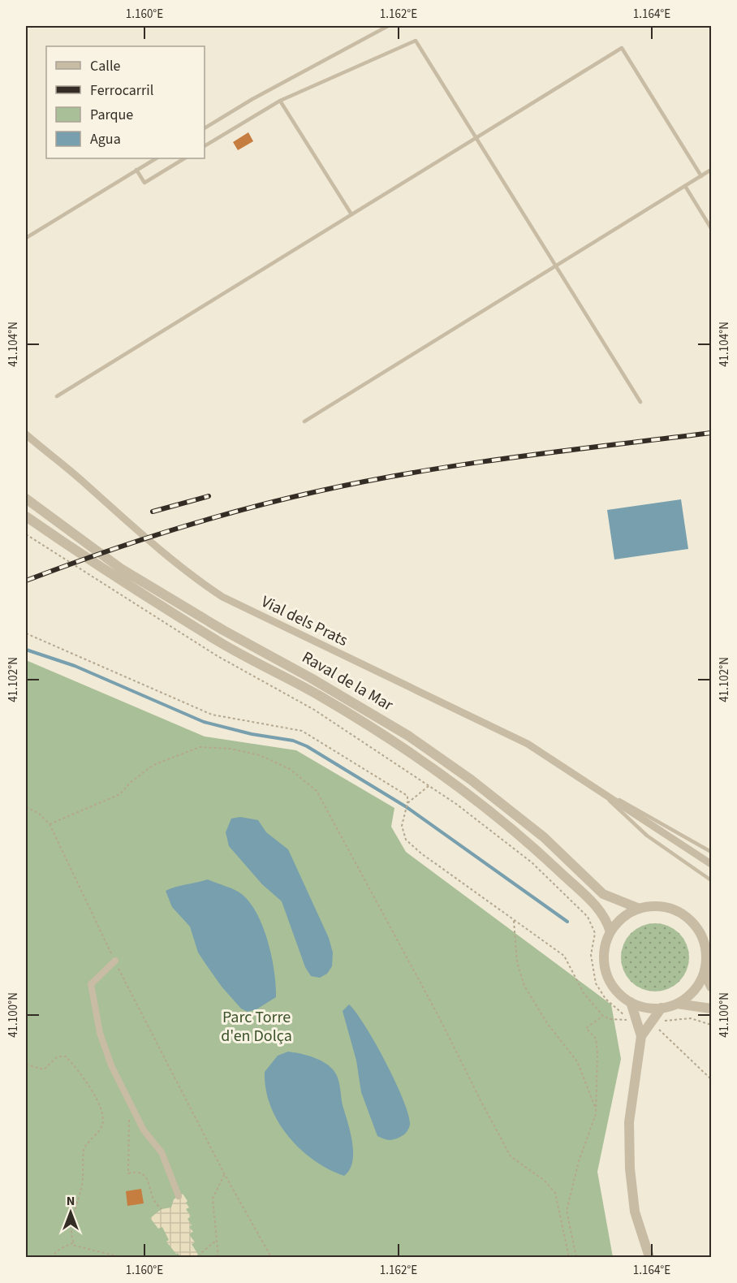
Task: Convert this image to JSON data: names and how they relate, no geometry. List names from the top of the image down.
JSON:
{
  "streets": {
    "street": ["Vial dels Prats", "Raval de la Mar"]
  },
  "parks": ["Parc Torre d'en Dolça"],
  "legend": [
    "Calle",
    "Ferrocarril",
    "Parque",
    "Agua"
  ],
  "north": "top",
  "coordinates": [
    "1.160°E",
    "1.162°E",
    "1.164°E",
    "41.104°N",
    "41.102°N",
    "41.100°N"
  ]
}
